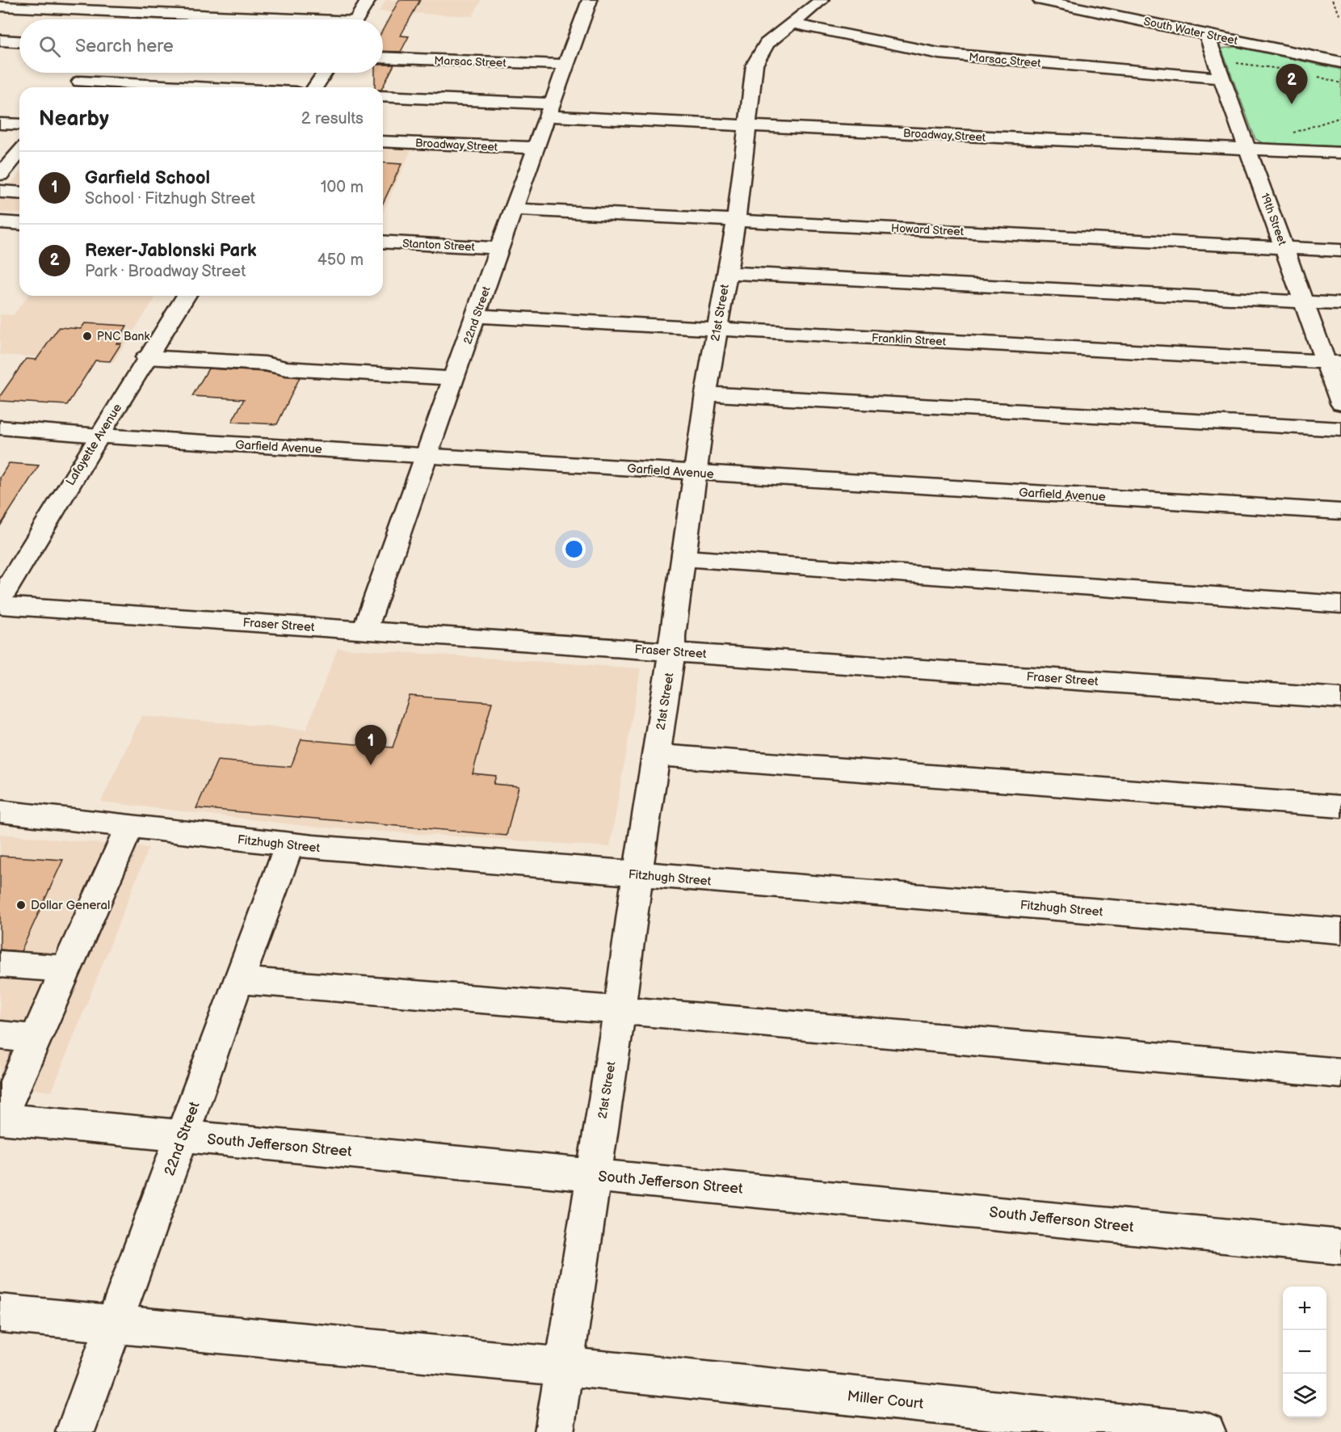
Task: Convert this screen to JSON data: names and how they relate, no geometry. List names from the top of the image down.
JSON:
{
  "streets": {
    "street": [
      "South Water Street",
      "Marsac Street",
      "Broadway Street",
      "19th Street",
      "Howard Street",
      "Stanton Street",
      "21st Street",
      "22nd Street",
      "Franklin Street",
      "Lafayette Avenue",
      "Garfield Avenue",
      "Fraser Street",
      "Fitzhugh Street",
      "South Jefferson Street",
      "Miller Court"
    ]
  },
  "crossings": [
    ["South Water Street", "19th Street"],
    ["Marsac Street", "19th Street"],
    ["Marsac Street", "21st Street"],
    ["Marsac Street", "22nd Street"],
    ["Broadway Street", "19th Street"],
    ["Broadway Street", "21st Street"],
    ["Broadway Street", "22nd Street"],
    ["19th Street", "Howard Street"],
    ["19th Street", "Franklin Street"],
    ["Howard Street", "21st Street"],
    ["Howard Street", "22nd Street"],
    ["Stanton Street", "22nd Street"],
    ["21st Street", "Franklin Street"],
    ["21st Street", "Garfield Avenue"],
    ["21st Street", "Fraser Street"],
    ["21st Street", "Fitzhugh Street"],
    ["21st Street", "South Jefferson Street"],
    ["21st Street", "Miller Court"],
    ["22nd Street", "Franklin Street"],
    ["22nd Street", "Garfield Avenue"],
    ["22nd Street", "Fraser Street"],
    ["22nd Street", "Fitzhugh Street"],
    ["22nd Street", "South Jefferson Street"],
    ["22nd Street", "Miller Court"],
    ["Lafayette Avenue", "Garfield Avenue"]
  ],
  "places": ["PNC Bank", "Dollar General"],
  "page": {
    "search": "Search here",
    "pins": ["2", "1"],
    "heading": ["Nearby", "2 results"],
    "list": [
      {
        "mark": "1",
        "name": "Garfield School",
        "note": "School · Fitzhugh Street",
        "value": "100 m"
      },
      {
        "mark": "2",
        "name": "Rexer-Jablonski Park",
        "note": "Park · Broadway Street",
        "value": "450 m"
      }
    ],
    "map_buttons": ["+", "−"]
  }
}
